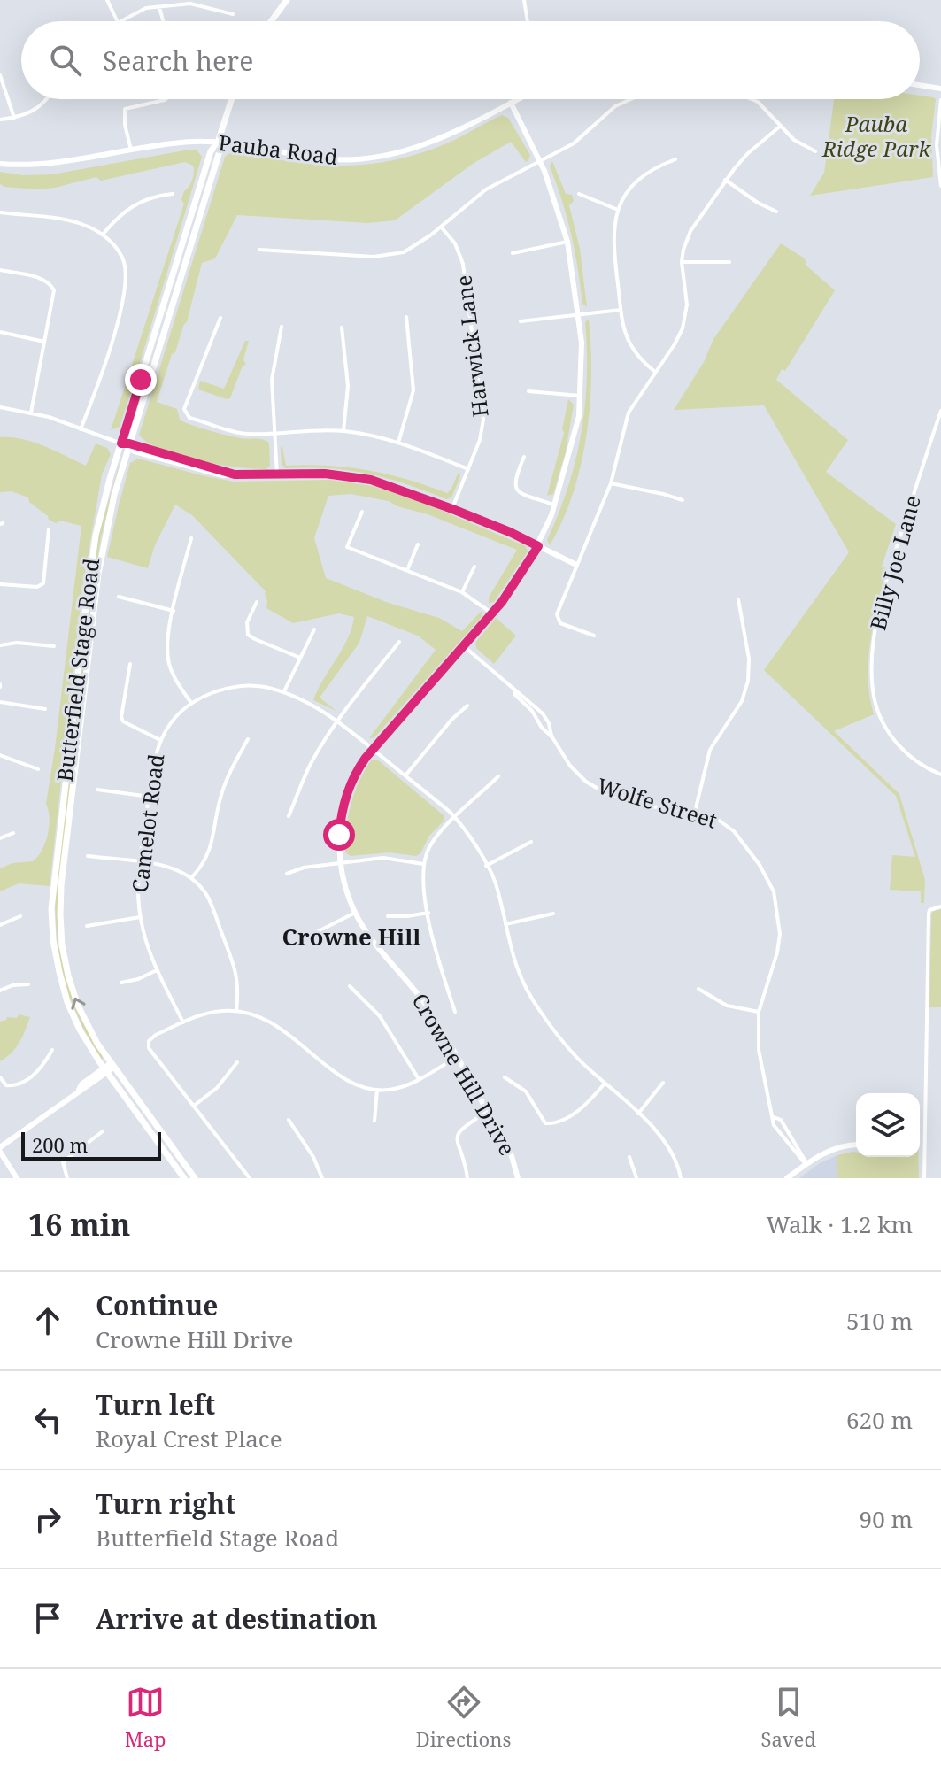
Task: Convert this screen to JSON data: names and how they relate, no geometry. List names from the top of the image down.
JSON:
{
  "streets": {
    "main road": ["Butterfield Stage Road"],
    "street": [
      "Pauba Road",
      "Harwick Lane",
      "Billy Joe Lane",
      "Wolfe Street",
      "Camelot Road",
      "Crowne Hill Drive"
    ]
  },
  "crossings": [
    ["Pauba Road", "Butterfield Stage Road"],
    ["Pauba Road", "Crowne Hill Drive"],
    ["Wolfe Street", "Crowne Hill Drive"],
    ["Camelot Road", "Crowne Hill Drive"]
  ],
  "districts": ["Crowne Hill"],
  "parks": ["Pauba Ridge Park"],
  "scale_bar": "200 m",
  "page": {
    "search": "Search here",
    "scale": "200 m",
    "heading": ["16 min", "Walk · 1.2 km"],
    "list": [
      ["Continue", "Crowne Hill Drive", "510 m"],
      ["Turn left", "Royal Crest Place", "620 m"],
      ["Turn right", "Butterfield Stage Road", "90 m"],
      "Arrive at destination"
    ],
    "nav": ["Map", "Directions", "Saved"]
  }
}
